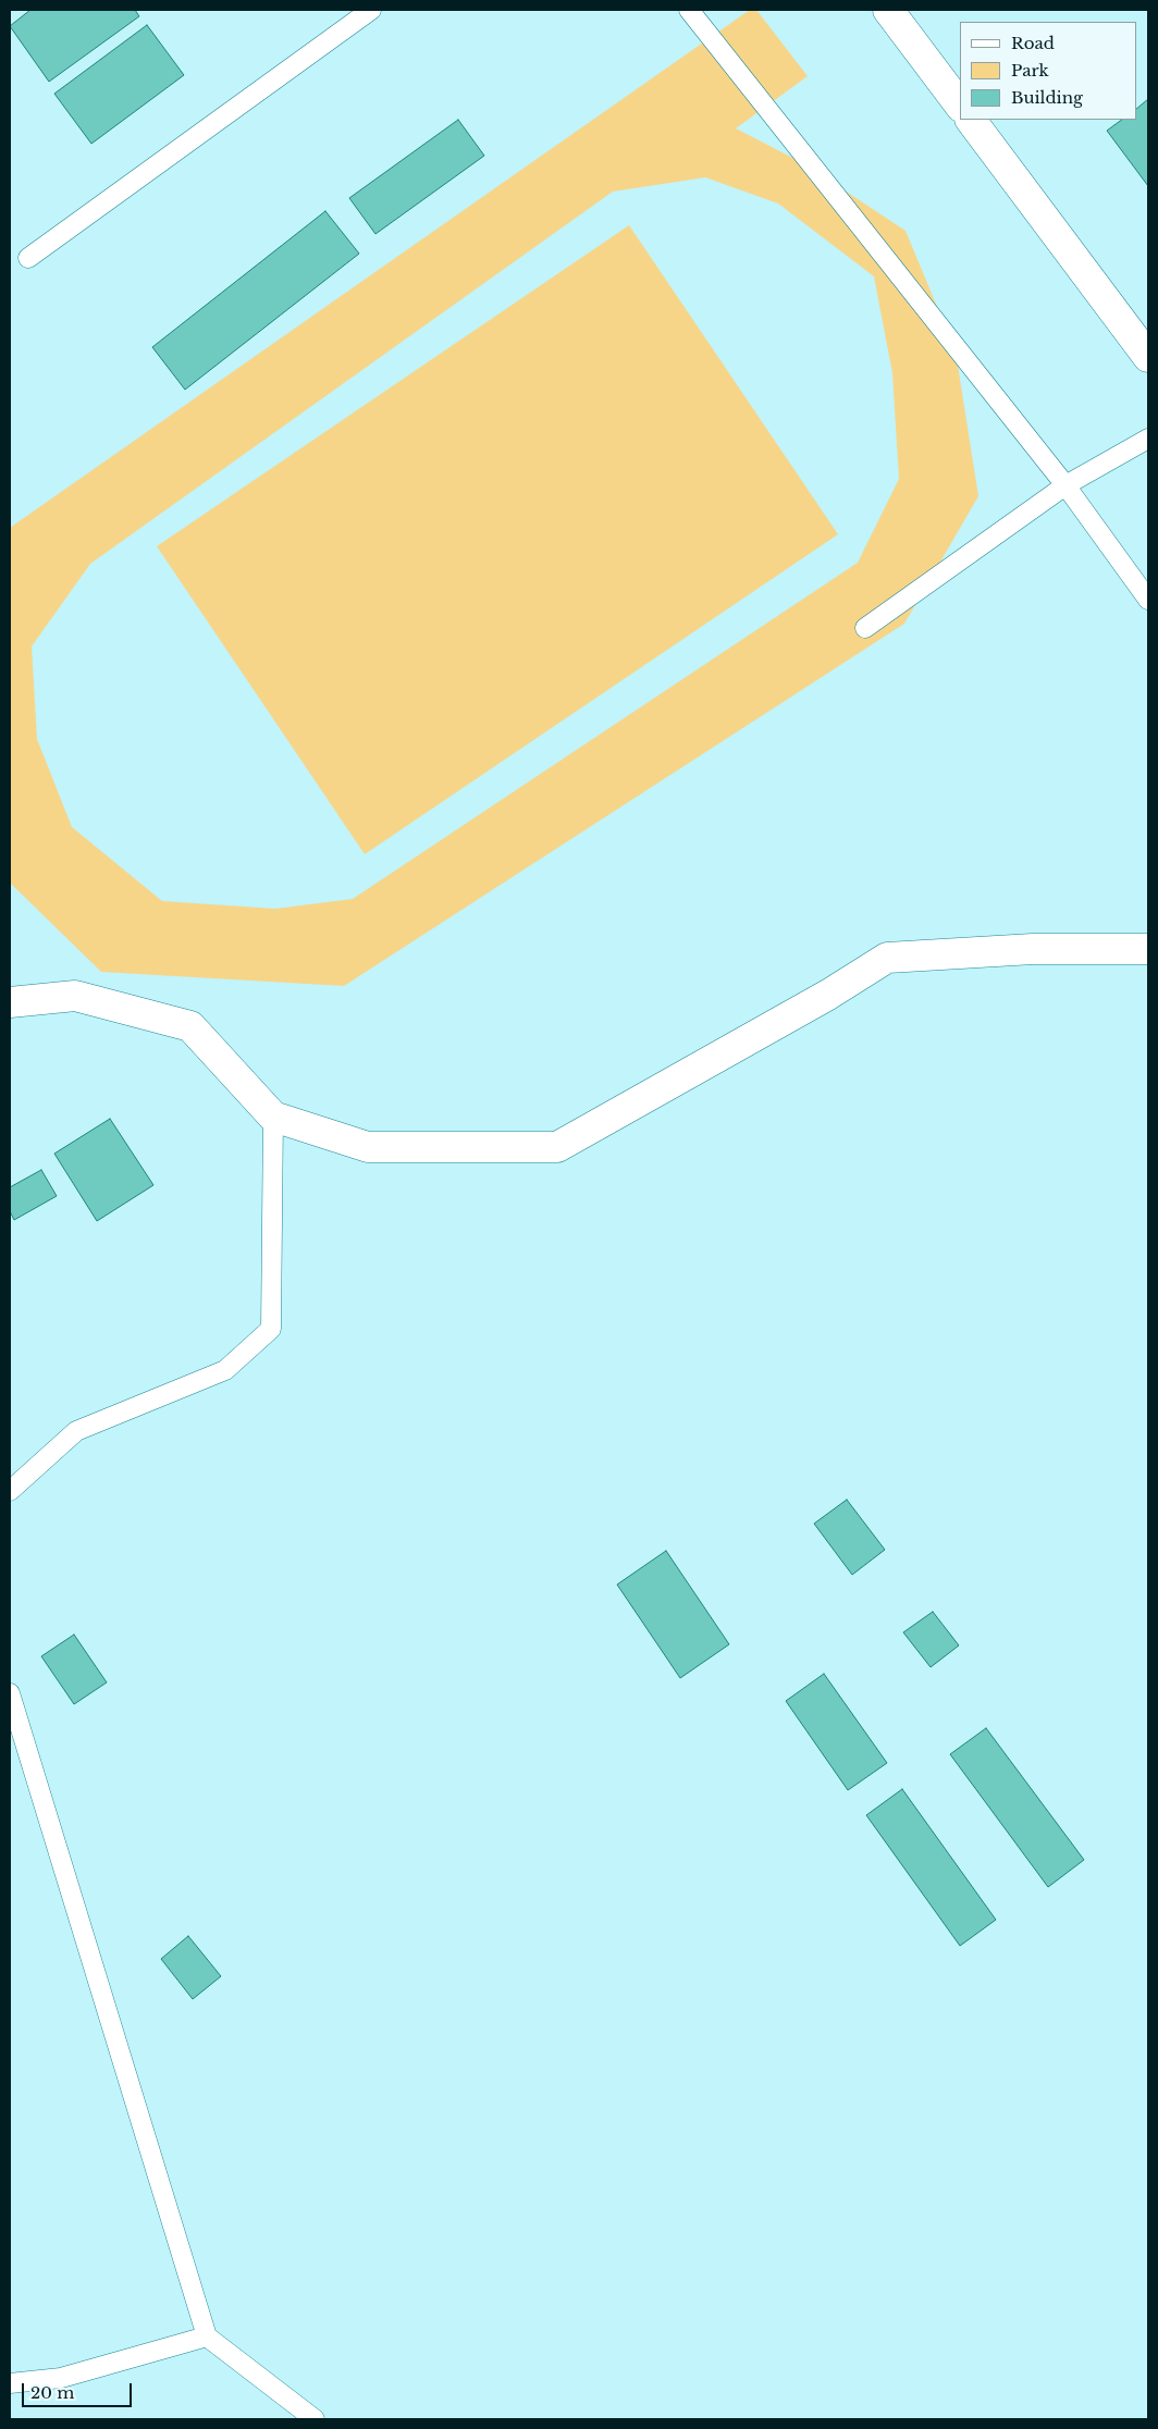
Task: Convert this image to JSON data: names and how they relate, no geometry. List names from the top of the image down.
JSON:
{
  "legend": ["Road", "Park", "Building"],
  "scale_bar": "20 m"
}
